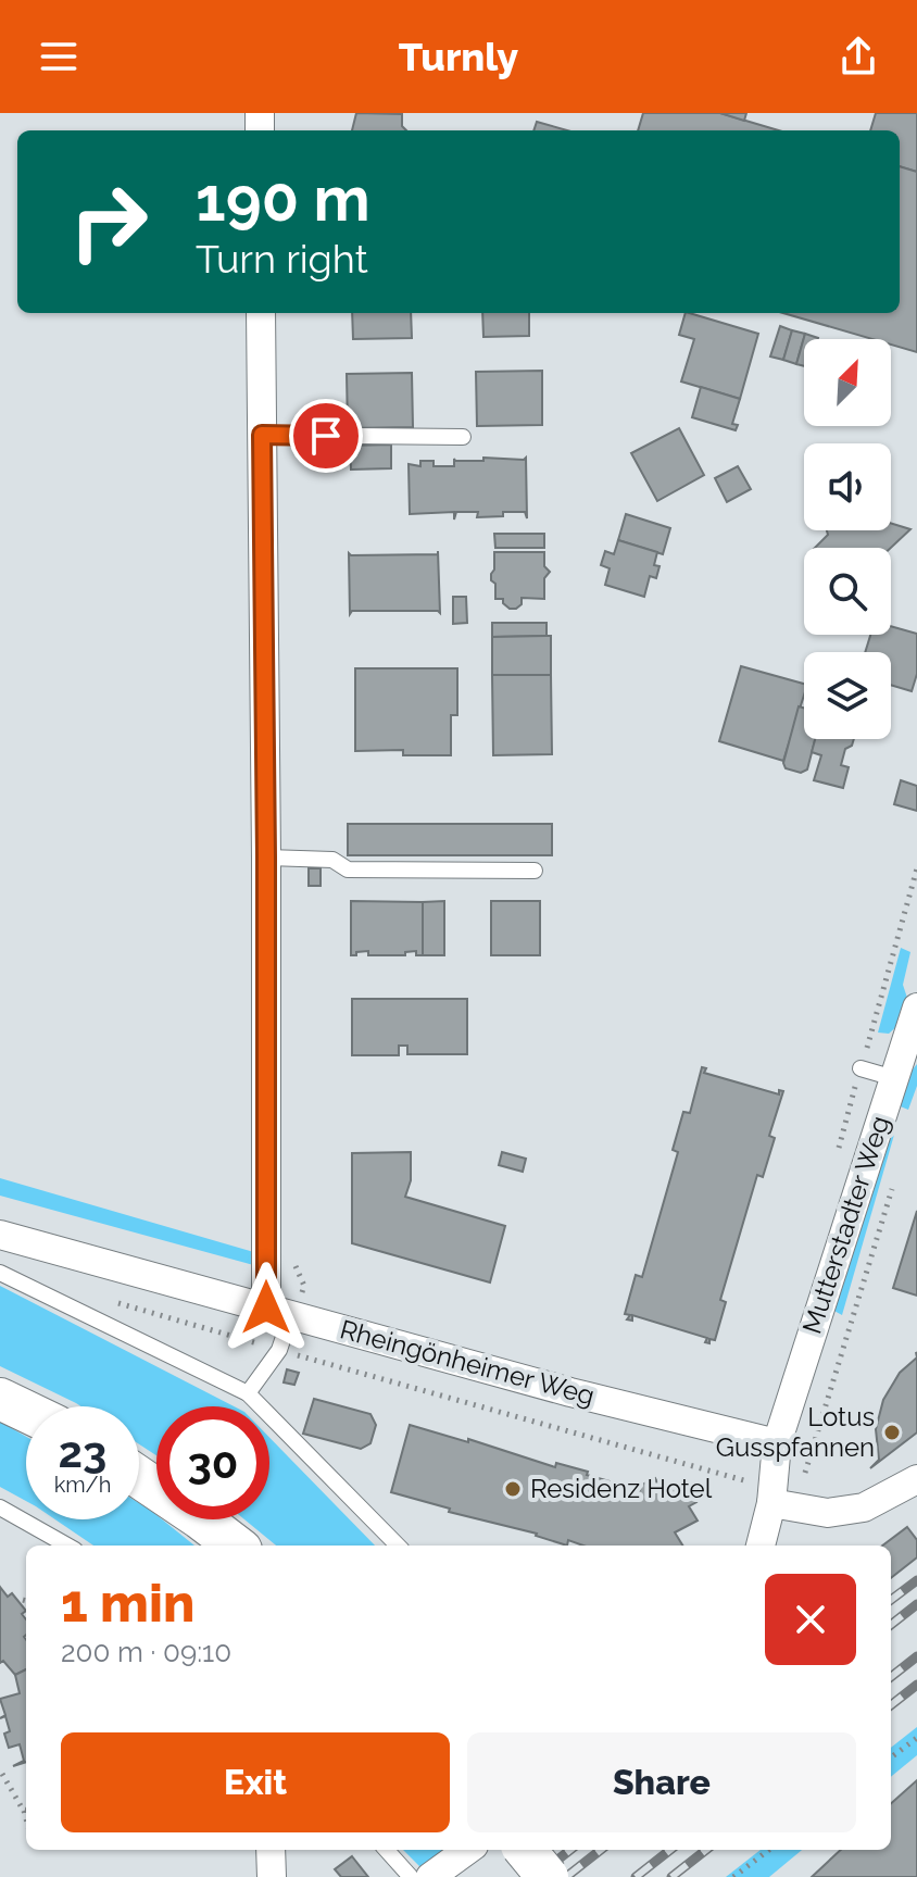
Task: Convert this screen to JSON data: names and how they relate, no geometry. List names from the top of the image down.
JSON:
{
  "streets": {
    "street": ["Mutterstadter Weg", "Rheingönheimer Weg"]
  },
  "crossings": [
    ["Mutterstadter Weg", "Rheingönheimer Weg"]
  ],
  "places": ["Lotus Gusspfannen", "Residenz Hotel"],
  "north": "top right",
  "page": {
    "header": "Turnly",
    "turn": ["190 m", "Turn right"],
    "speed": "23 km/h",
    "limit": "30",
    "heading": ["1 min", "200 m · 09:10"],
    "buttons": ["Exit", "Share"]
  }
}
